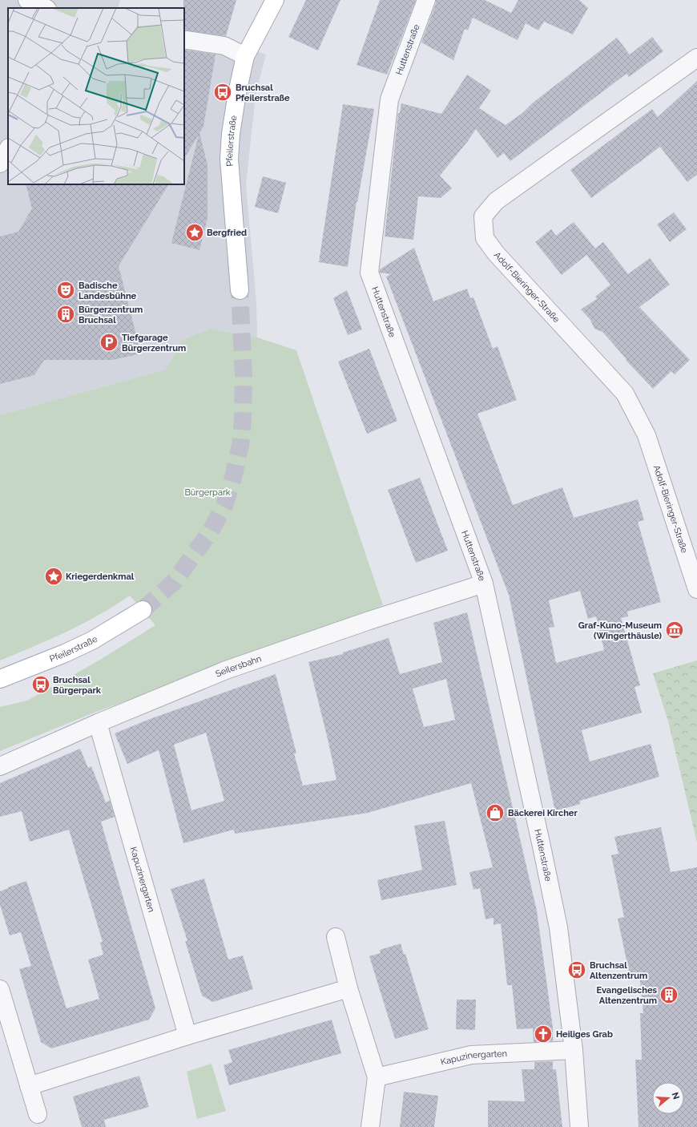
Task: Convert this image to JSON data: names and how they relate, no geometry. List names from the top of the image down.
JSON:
{
  "streets": {
    "main road": ["Pfeilerstraße"],
    "street": [
      "Huttenstraße",
      "Adolf-Bieringer-Straße",
      "Seilersbahn",
      "Kapuzinergarten"
    ]
  },
  "crossings": [
    ["Huttenstraße", "Seilersbahn"],
    ["Huttenstraße", "Kapuzinergarten"],
    ["Seilersbahn", "Kapuzinergarten"]
  ],
  "parks": ["Bürgerpark"],
  "places": {
    "bus stop": ["Bruchsal Pfeilerstraße", "Bruchsal Bürgerpark", "Bruchsal Altenzentrum"],
    "place": ["Bergfried", "Kriegerdenkmal"],
    "theatre": ["Badische Landesbühne"],
    "building": ["Bürgerzentrum Bruchsal", "Evangelisches Altenzentrum"],
    "parking": ["Tiefgarage Bürgerzentrum"],
    "museum": ["Graf-Kuno-Museum (Wingerthäusle)"],
    "shop": ["Bäckerei Kircher"],
    "church": ["Heiliges Grab"]
  },
  "north": "right"
}
